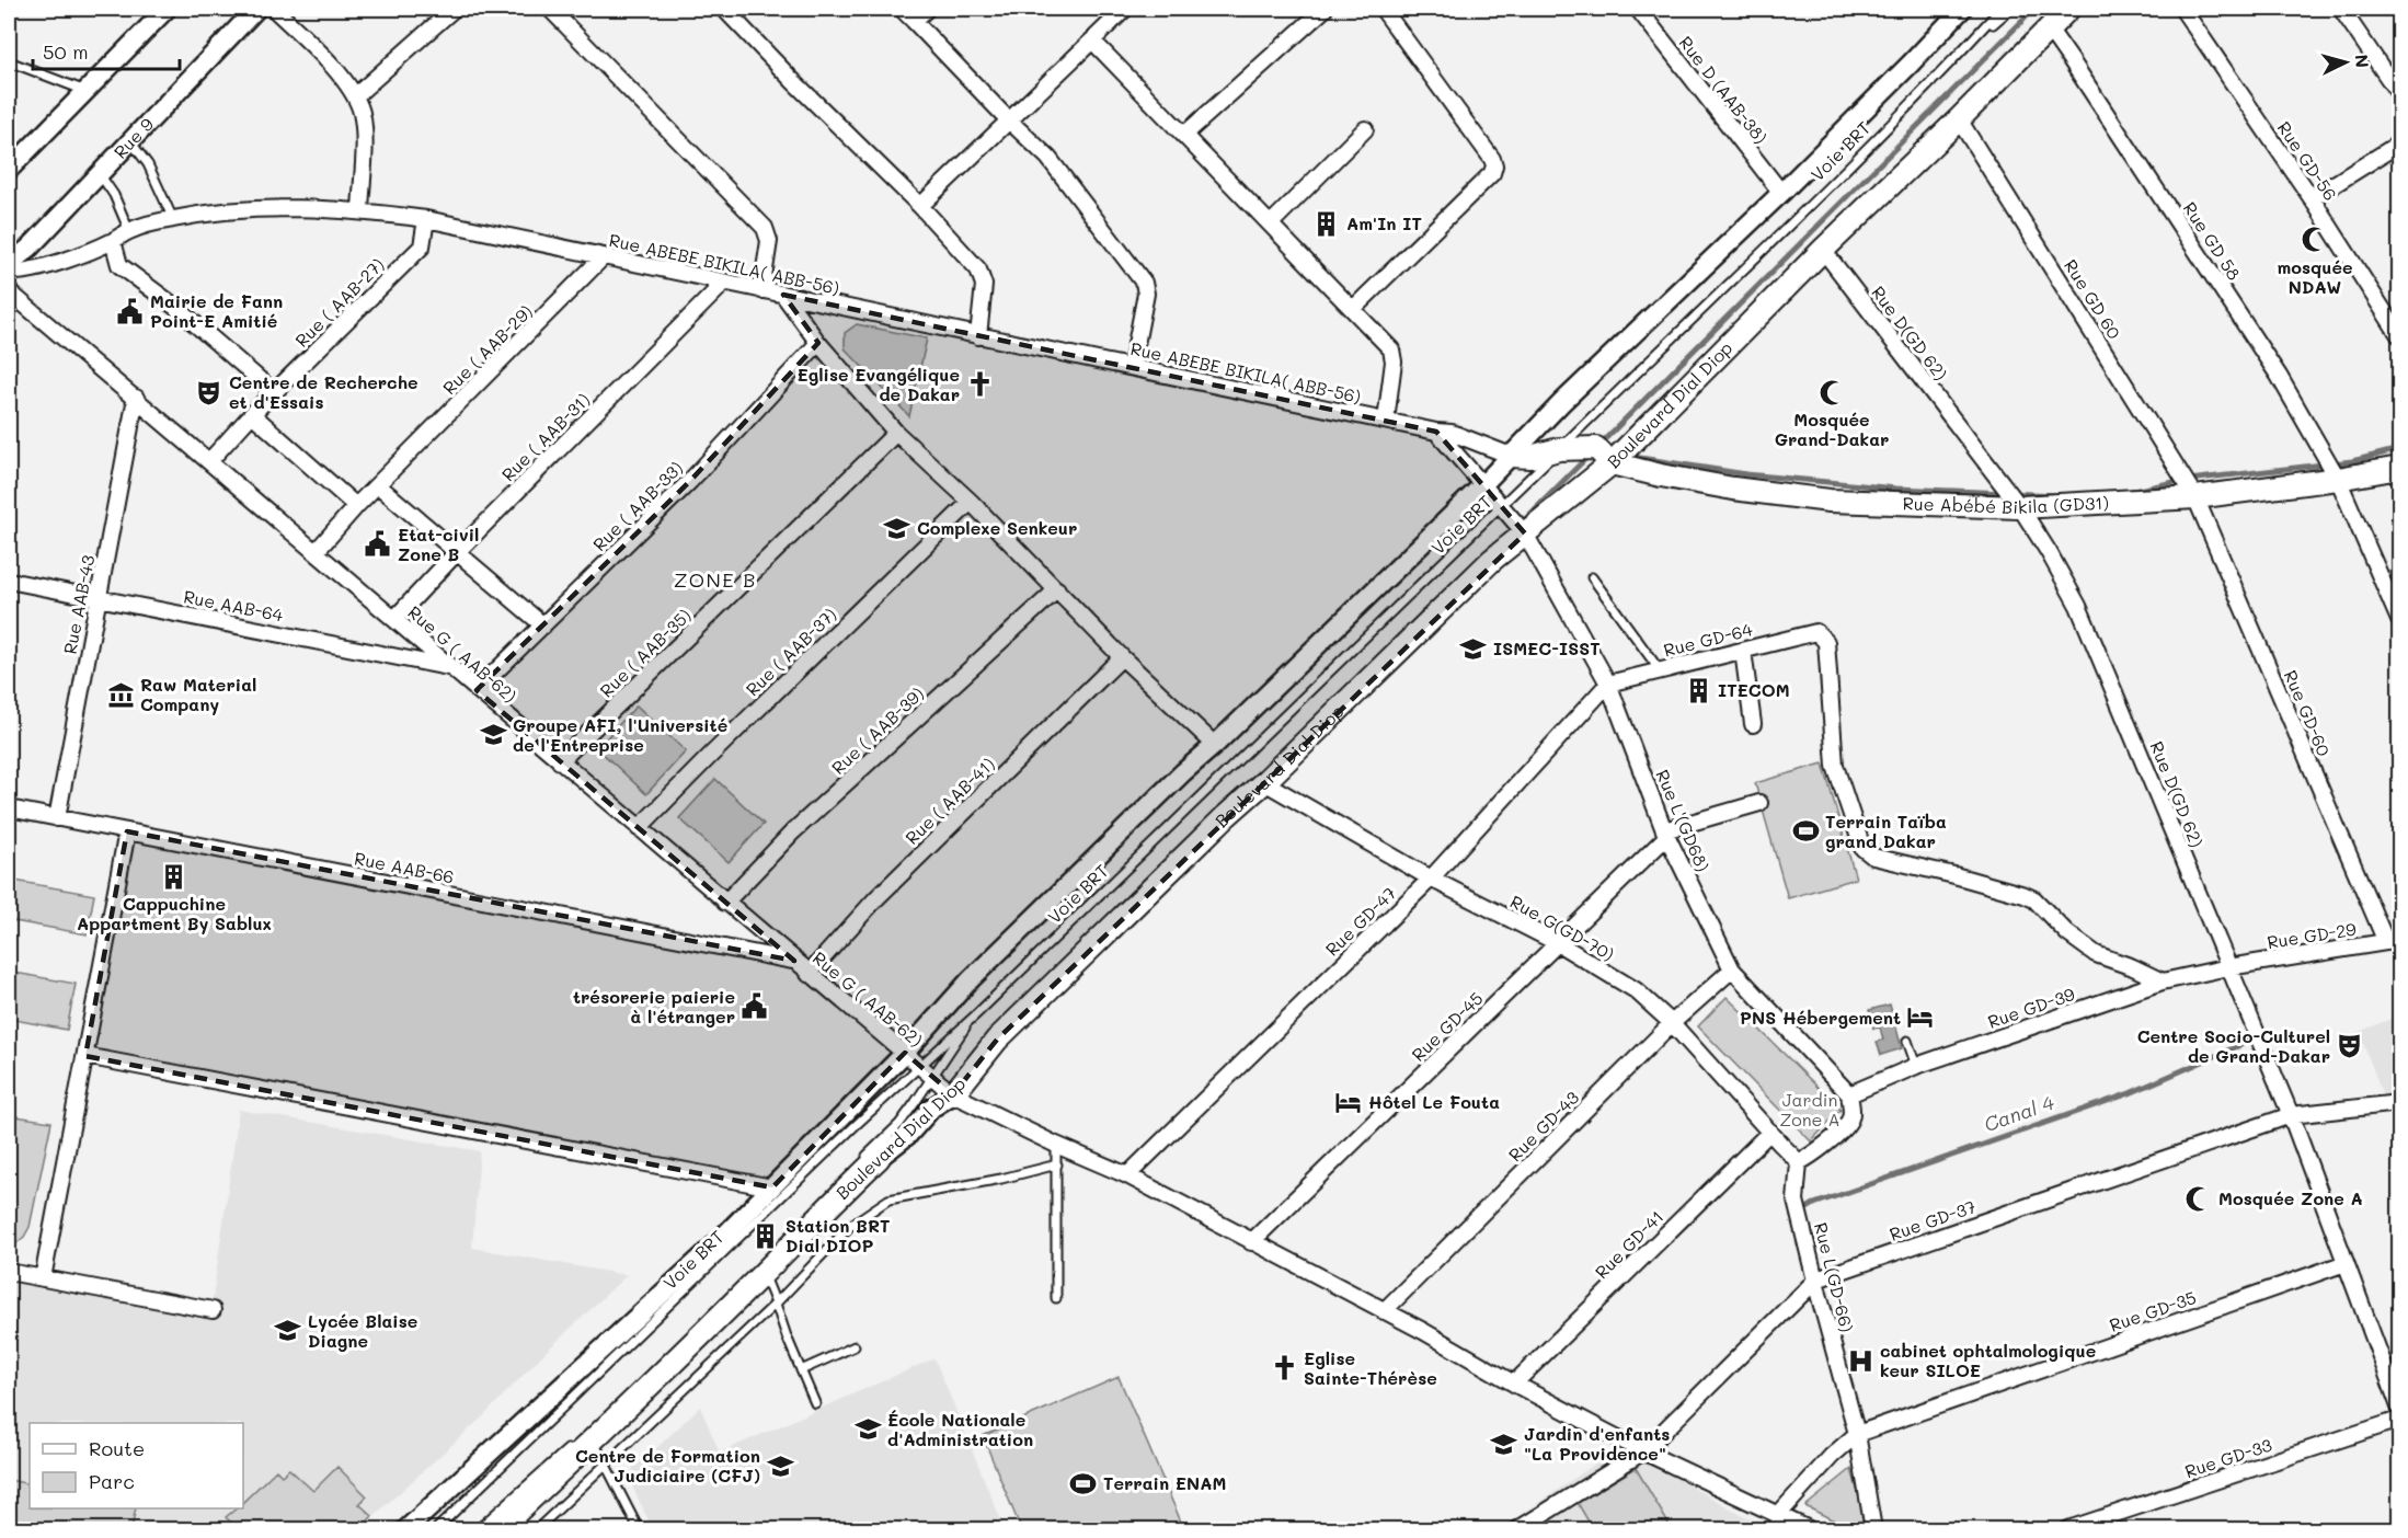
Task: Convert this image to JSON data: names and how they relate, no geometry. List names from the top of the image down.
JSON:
{
  "streets": {
    "main road": ["Boulevard Dial Diop", "Rue Abébé Bikila (GD31)"],
    "street": [
      "Rue D (AAB-38)",
      "Rue 9",
      "Rue GD-56",
      "Rue GD 58",
      "Rue ABEBE BIKILA( ABB-56)",
      "Rue GD 60",
      "Rue ( AAB-27)",
      "Rue D(GD 62)",
      "Rue ( AAB-29)",
      "Rue ( AAB-31)",
      "Rue ( AAB-33)",
      "Rue AAB-43",
      "Rue AAB-64",
      "Rue GD-64",
      "Rue ( AAB-37)",
      "Rue ( AAB-35)",
      "Rue G ( AAB-62)",
      "Rue GD-60",
      "Rue ( AAB-39)",
      "Rue ( AAB-41)",
      "Rue L'(GD68)",
      "Rue AAB-66",
      "Rue GD-47",
      "Rue G(GD-70)",
      "Rue GD-29",
      "Rue GD-39",
      "Rue GD-45",
      "Rue GD-43",
      "Rue GD-37",
      "Rue GD-41",
      "Rue L(GD-66)",
      "Rue GD-35",
      "Rue GD-33"
    ],
    "lane": ["Voie BRT"]
  },
  "crossings": [
    ["Voie BRT", "Boulevard Dial Diop"],
    ["Voie BRT", "Rue Abébé Bikila (GD31)"],
    ["Voie BRT", "Rue G ( AAB-62)"],
    ["Rue GD 58", "Boulevard Dial Diop"],
    ["Rue GD 58", "Rue Abébé Bikila (GD31)"],
    ["Rue ABEBE BIKILA( ABB-56)", "Rue ( AAB-27)"],
    ["Rue ABEBE BIKILA( ABB-56)", "Rue ( AAB-29)"],
    ["Rue ABEBE BIKILA( ABB-56)", "Rue ( AAB-31)"],
    ["Rue ABEBE BIKILA( ABB-56)", "Rue Abébé Bikila (GD31)"],
    ["Rue GD 60", "Boulevard Dial Diop"],
    ["Rue GD 60", "Rue Abébé Bikila (GD31)"],
    ["Rue GD 60", "Rue GD-60"],
    ["Rue ( AAB-27)", "Rue G ( AAB-62)"],
    ["Rue D(GD 62)", "Boulevard Dial Diop"],
    ["Rue D(GD 62)", "Rue Abébé Bikila (GD31)"],
    ["Rue D(GD 62)", "Rue GD-29"],
    ["Rue D(GD 62)", "Rue GD-39"],
    ["Rue D(GD 62)", "Rue GD-37"],
    ["Rue D(GD 62)", "Rue GD-35"],
    ["Rue ( AAB-29)", "Rue G ( AAB-62)"],
    ["Boulevard Dial Diop", "Rue Abébé Bikila (GD31)"],
    ["Boulevard Dial Diop", "Rue G ( AAB-62)"],
    ["Boulevard Dial Diop", "Rue L'(GD68)"],
    ["Boulevard Dial Diop", "Rue G(GD-70)"],
    ["Rue ( AAB-31)", "Rue G ( AAB-62)"],
    ["Rue Abébé Bikila (GD31)", "Rue GD-60"],
    ["Rue ( AAB-33)", "Rue G ( AAB-62)"],
    ["Rue AAB-43", "Rue AAB-64"],
    ["Rue AAB-43", "Rue G ( AAB-62)"],
    ["Rue AAB-43", "Rue AAB-66"],
    ["Rue AAB-64", "Rue G ( AAB-62)"],
    ["Rue GD-64", "Rue L'(GD68)"],
    ["Rue GD-64", "Rue GD-47"],
    ["Rue GD-64", "Rue GD-39"],
    ["Rue ( AAB-37)", "Rue G ( AAB-62)"],
    ["Rue ( AAB-35)", "Rue G ( AAB-62)"],
    ["Rue G ( AAB-62)", "Rue ( AAB-39)"],
    ["Rue G ( AAB-62)", "Rue ( AAB-41)"],
    ["Rue G ( AAB-62)", "Rue AAB-66"],
    ["Rue G ( AAB-62)", "Rue GD-47"],
    ["Rue G ( AAB-62)", "Rue GD-45"],
    ["Rue G ( AAB-62)", "Rue GD-43"],
    ["Rue G ( AAB-62)", "Rue GD-37"],
    ["Rue G ( AAB-62)", "Rue GD-41"],
    ["Rue G ( AAB-62)", "Rue GD-35"],
    ["Rue GD-60", "Rue GD-29"],
    ["Rue L'(GD68)", "Rue GD-47"],
    ["Rue L'(GD68)", "Rue GD-39"],
    ["Rue L'(GD68)", "Rue GD-45"],
    ["Rue L'(GD68)", "Rue GD-43"],
    ["Rue GD-47", "Rue G(GD-70)"],
    ["Rue G(GD-70)", "Rue GD-45"],
    ["Rue G(GD-70)", "Rue GD-43"],
    ["Rue G(GD-70)", "Rue GD-41"],
    ["Rue G(GD-70)", "Rue L(GD-66)"],
    ["Rue GD-29", "Rue GD-39"],
    ["Rue GD-37", "Rue L(GD-66)"],
    ["Rue L(GD-66)", "Rue GD-35"]
  ],
  "districts": ["ZONE B"],
  "water": ["Canal 4"],
  "parks": ["Jardin Zone A"],
  "places": {
    "building": [
      "Am'In IT",
      "ITECOM",
      "Cappuchine Appartment By Sablux",
      "Station BRT Dial DIOP"
    ],
    "mosque": ["mosquée NDAW", "Mosquée Grand-Dakar", "Mosquée Zone A"],
    "public building": ["Mairie de Fann Point-E Amitié", "Etat-civil Zone B", "trésorerie paierie à l'étranger"],
    "church": ["Eglise Evangélique de Dakar", "Eglise Sainte-Thérèse"],
    "theatre": ["Centre de Recherche et d'Essais", "Centre Socio-Culturel de Grand-Dakar"],
    "school or university": [
      "Complexe Senkeur",
      "ISMEC-ISST",
      "Groupe AFI, l'Université de l'Entreprise",
      "Lycée Blaise Diagne",
      "École Nationale d'Administration",
      "Jardin d'enfants \"La Providence\"",
      "Centre de Formation Judiciaire (CFJ)"
    ],
    "museum": ["Raw Material Company"],
    "sports": ["Terrain Taïba grand Dakar", "Terrain ENAM"],
    "hotel": ["PNS Hébergement", "Hôtel Le Fouta"],
    "hospital": ["cabinet ophtalmologique keur SILOE"]
  },
  "legend": ["Route", "Parc"],
  "scale_bar": "50 m",
  "north": "right"
}
